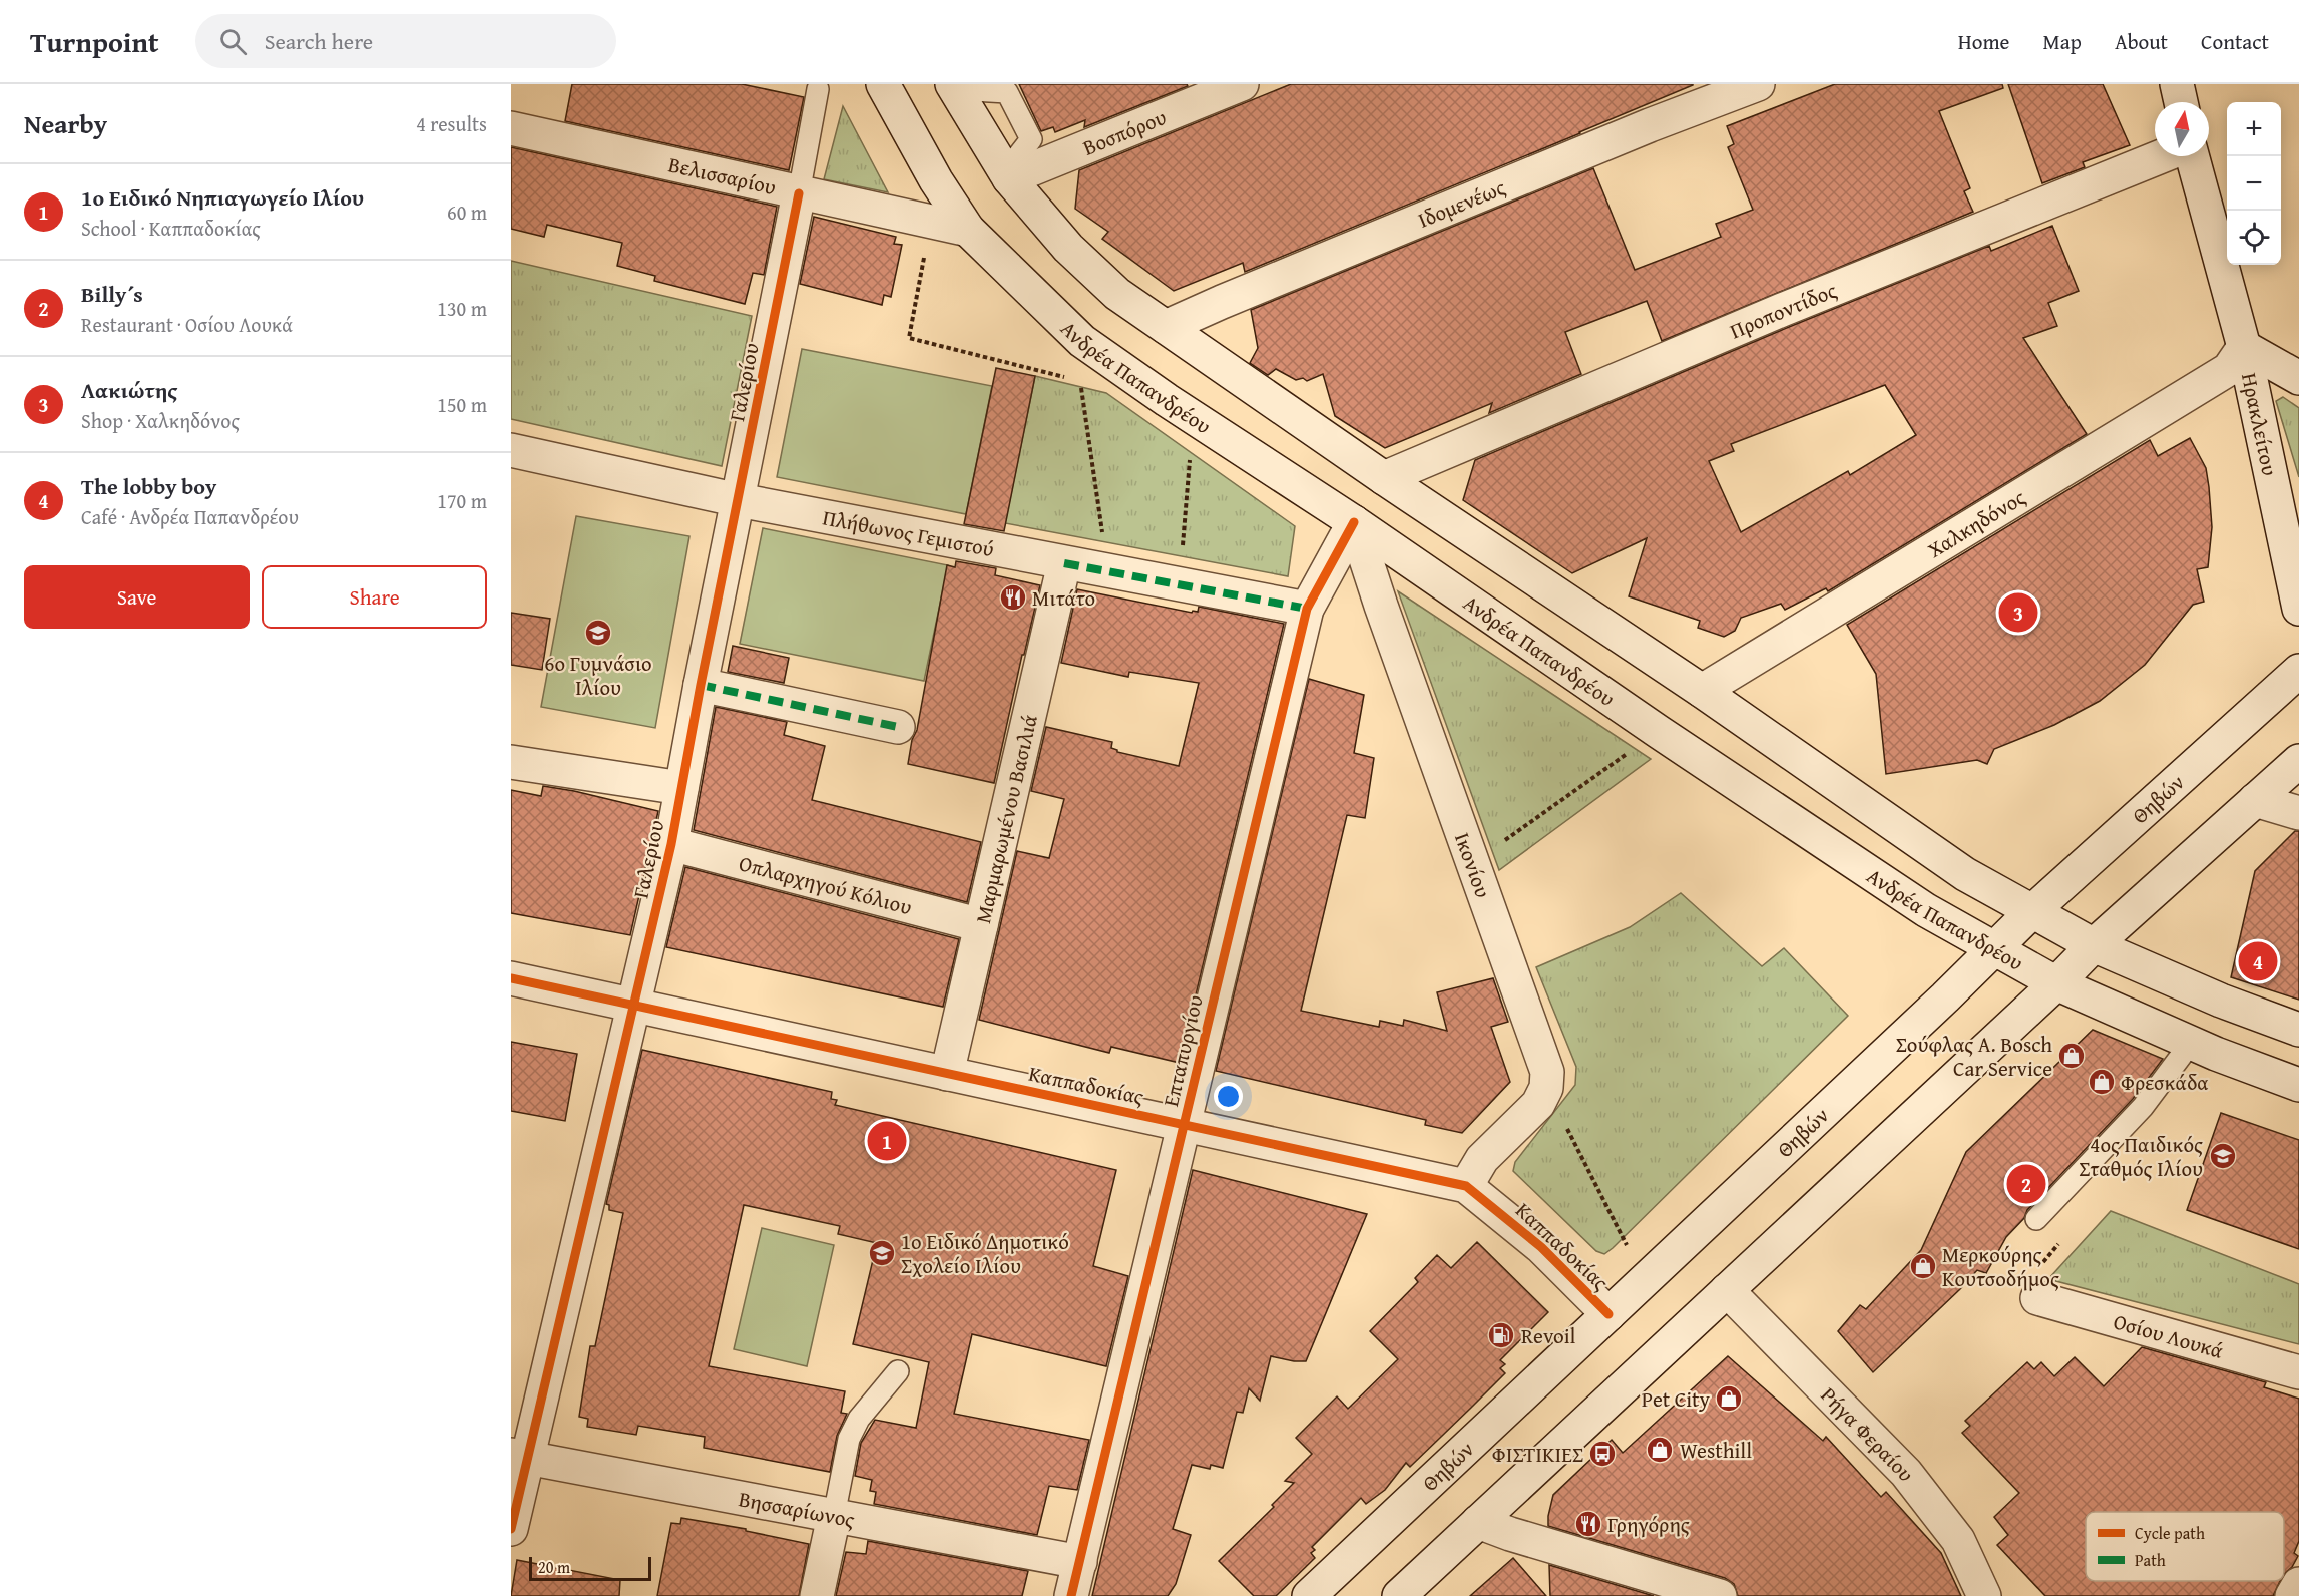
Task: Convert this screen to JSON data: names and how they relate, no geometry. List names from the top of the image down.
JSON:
{
  "streets": {
    "street": [
      "Βοσπόρου",
      "Βελισσαρίου",
      "Ιδομενέως",
      "Προποντίδος",
      "Ανδρέα Παπανδρέου",
      "Γαλερίου",
      "Ηρακλείτου",
      "Χαλκηδόνος",
      "Πλήθωνος Γεμιστού",
      "Θηβών",
      "Μαρμαρωμένου Βασιλιά",
      "Ικονίου",
      "Οπλαρχηγού Κόλιου",
      "Επταπυργίου",
      "Καππαδοκίας",
      "Οσίου Λουκά",
      "Ρήγα Φεραίου",
      "Βησσαρίωνος"
    ]
  },
  "crossings": [
    ["Βελισσαρίου", "Ανδρέα Παπανδρέου"],
    ["Βελισσαρίου", "Γαλερίου"],
    ["Ανδρέα Παπανδρέου", "Θηβών"],
    ["Ανδρέα Παπανδρέου", "Ικονίου"],
    ["Ανδρέα Παπανδρέου", "Επταπυργίου"],
    ["Γαλερίου", "Πλήθωνος Γεμιστού"],
    ["Γαλερίου", "Οπλαρχηγού Κόλιου"],
    ["Γαλερίου", "Καππαδοκίας"],
    ["Γαλερίου", "Βησσαρίωνος"],
    ["Ηρακλείτου", "Χαλκηδόνος"],
    ["Πλήθωνος Γεμιστού", "Μαρμαρωμένου Βασιλιά"],
    ["Πλήθωνος Γεμιστού", "Επταπυργίου"],
    ["Θηβών", "Καππαδοκίας"],
    ["Μαρμαρωμένου Βασιλιά", "Οπλαρχηγού Κόλιου"],
    ["Μαρμαρωμένου Βασιλιά", "Καππαδοκίας"],
    ["Ικονίου", "Επταπυργίου"],
    ["Επταπυργίου", "Καππαδοκίας"],
    ["Επταπυργίου", "Βησσαρίωνος"]
  ],
  "places": {
    "restaurant": ["Μιτάτο", "Γρηγόρης"],
    "school or university": ["6ο Γυμνάσιο Ιλίου", "4ος Παιδικός Σταθμός Ιλίου", "1ο Ειδικό Δημοτικό Σχολείο Ιλίου"],
    "shop": [
      "Σούφλας Α. Bosch Car Service",
      "Φρεσκάδα",
      "Μερκούρης Κουτσοδήμος",
      "Pet City",
      "Westhill"
    ],
    "fuel station": ["Revoil"],
    "bus stop": ["ΦΙΣΤΙΚΙΕΣ"]
  },
  "legend": ["Cycle path", "Path"],
  "scale_bar": "20 m",
  "north": "top",
  "page": {
    "header": "Turnpoint",
    "search": "Search here",
    "nav": [
      "Home",
      "Map",
      "About",
      "Contact"
    ],
    "heading": ["Nearby", "4 results"],
    "map_buttons": ["+", "−"],
    "list": [
      {
        "mark": "1",
        "name": "1ο Ειδικό Νηπιαγωγείο Ιλίου",
        "note": "School · Καππαδοκίας",
        "value": "60 m"
      },
      {
        "mark": "2",
        "name": "Billy´s",
        "note": "Restaurant · Οσίου Λουκά",
        "value": "130 m"
      },
      {
        "mark": "3",
        "name": "Λακιώτης",
        "note": "Shop · Χαλκηδόνος",
        "value": "150 m"
      },
      {
        "mark": "4",
        "name": "The lobby boy",
        "note": "Café · Ανδρέα Παπανδρέου",
        "value": "170 m"
      }
    ],
    "buttons": ["Save", "Share"],
    "pins": [
      "3",
      "4",
      "1",
      "2"
    ],
    "scale": "20 m"
  }
}
